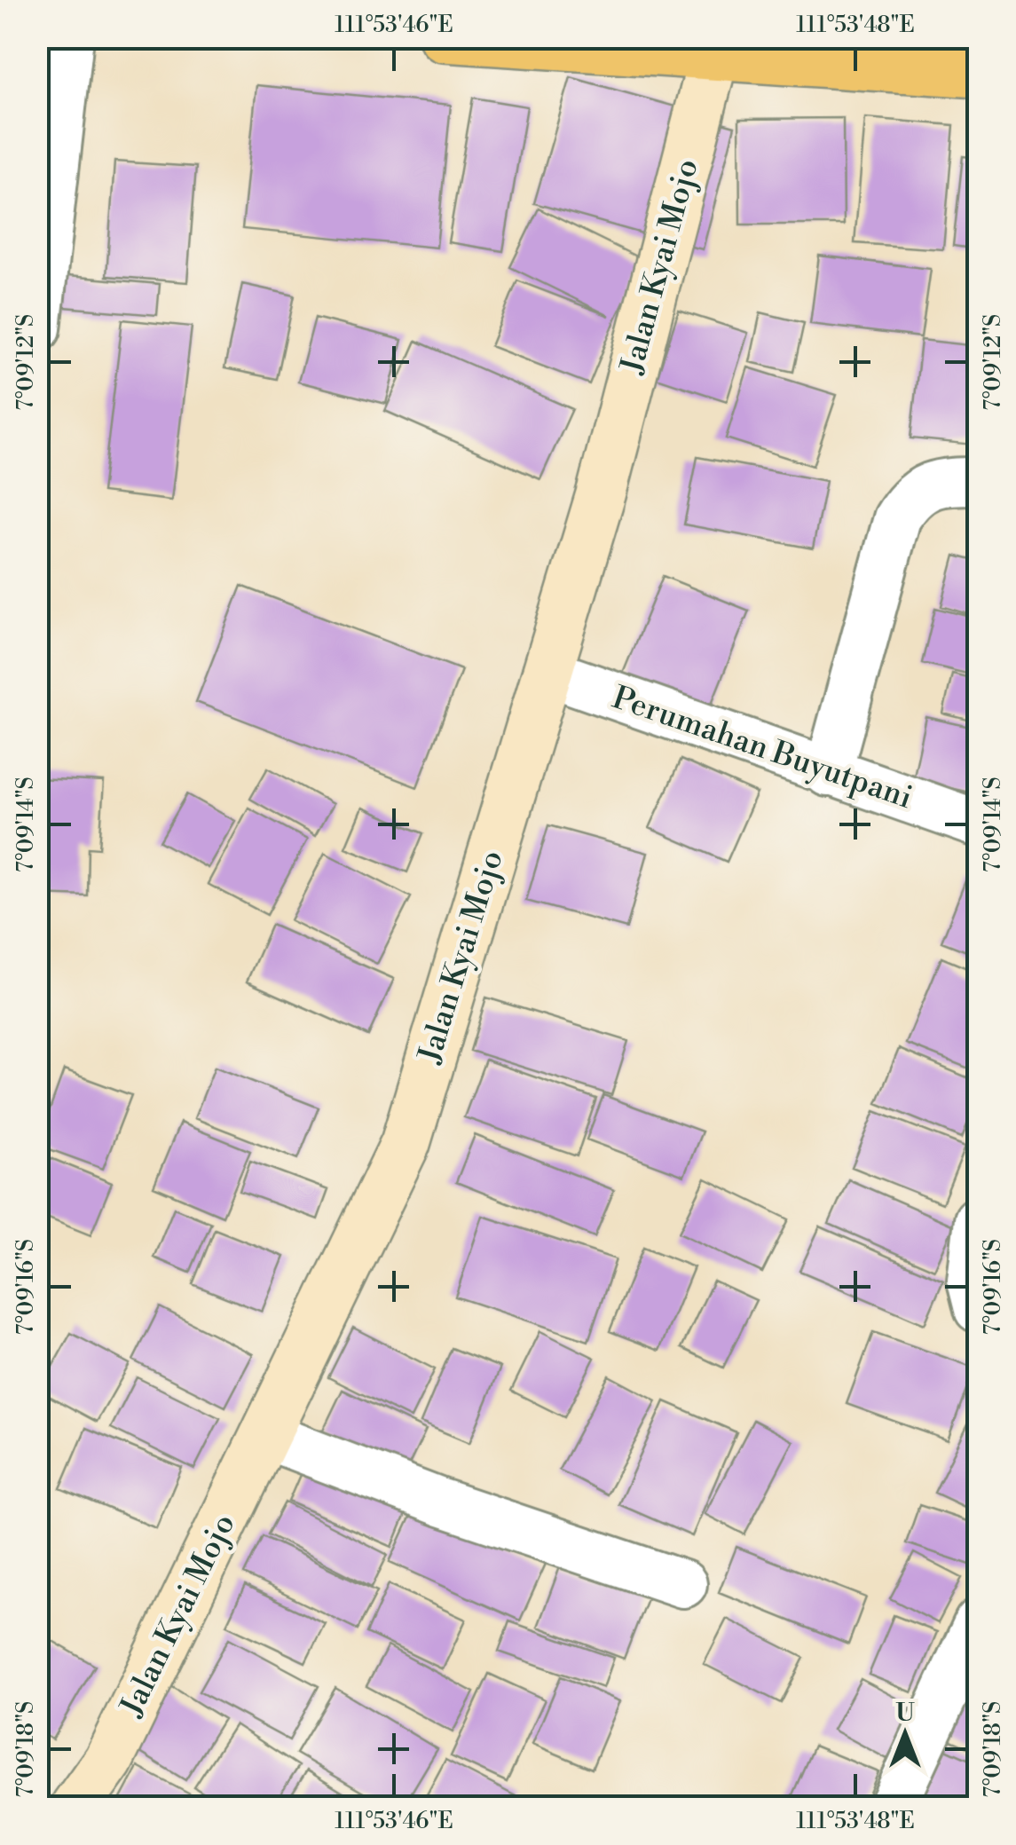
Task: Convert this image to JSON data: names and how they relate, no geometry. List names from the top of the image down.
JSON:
{
  "streets": {
    "street": ["Jalan Kyai Mojo", "Perumahan Buyutpani"]
  },
  "crossings": [
    ["Jalan Kyai Mojo", "Perumahan Buyutpani"]
  ],
  "north": "top",
  "coordinates": [
    "111°53'46\"E",
    "111°53'48\"E",
    "7°09'12\"S",
    "7°09'14\"S",
    "7°09'16\"S",
    "7°09'18\"S"
  ]
}
